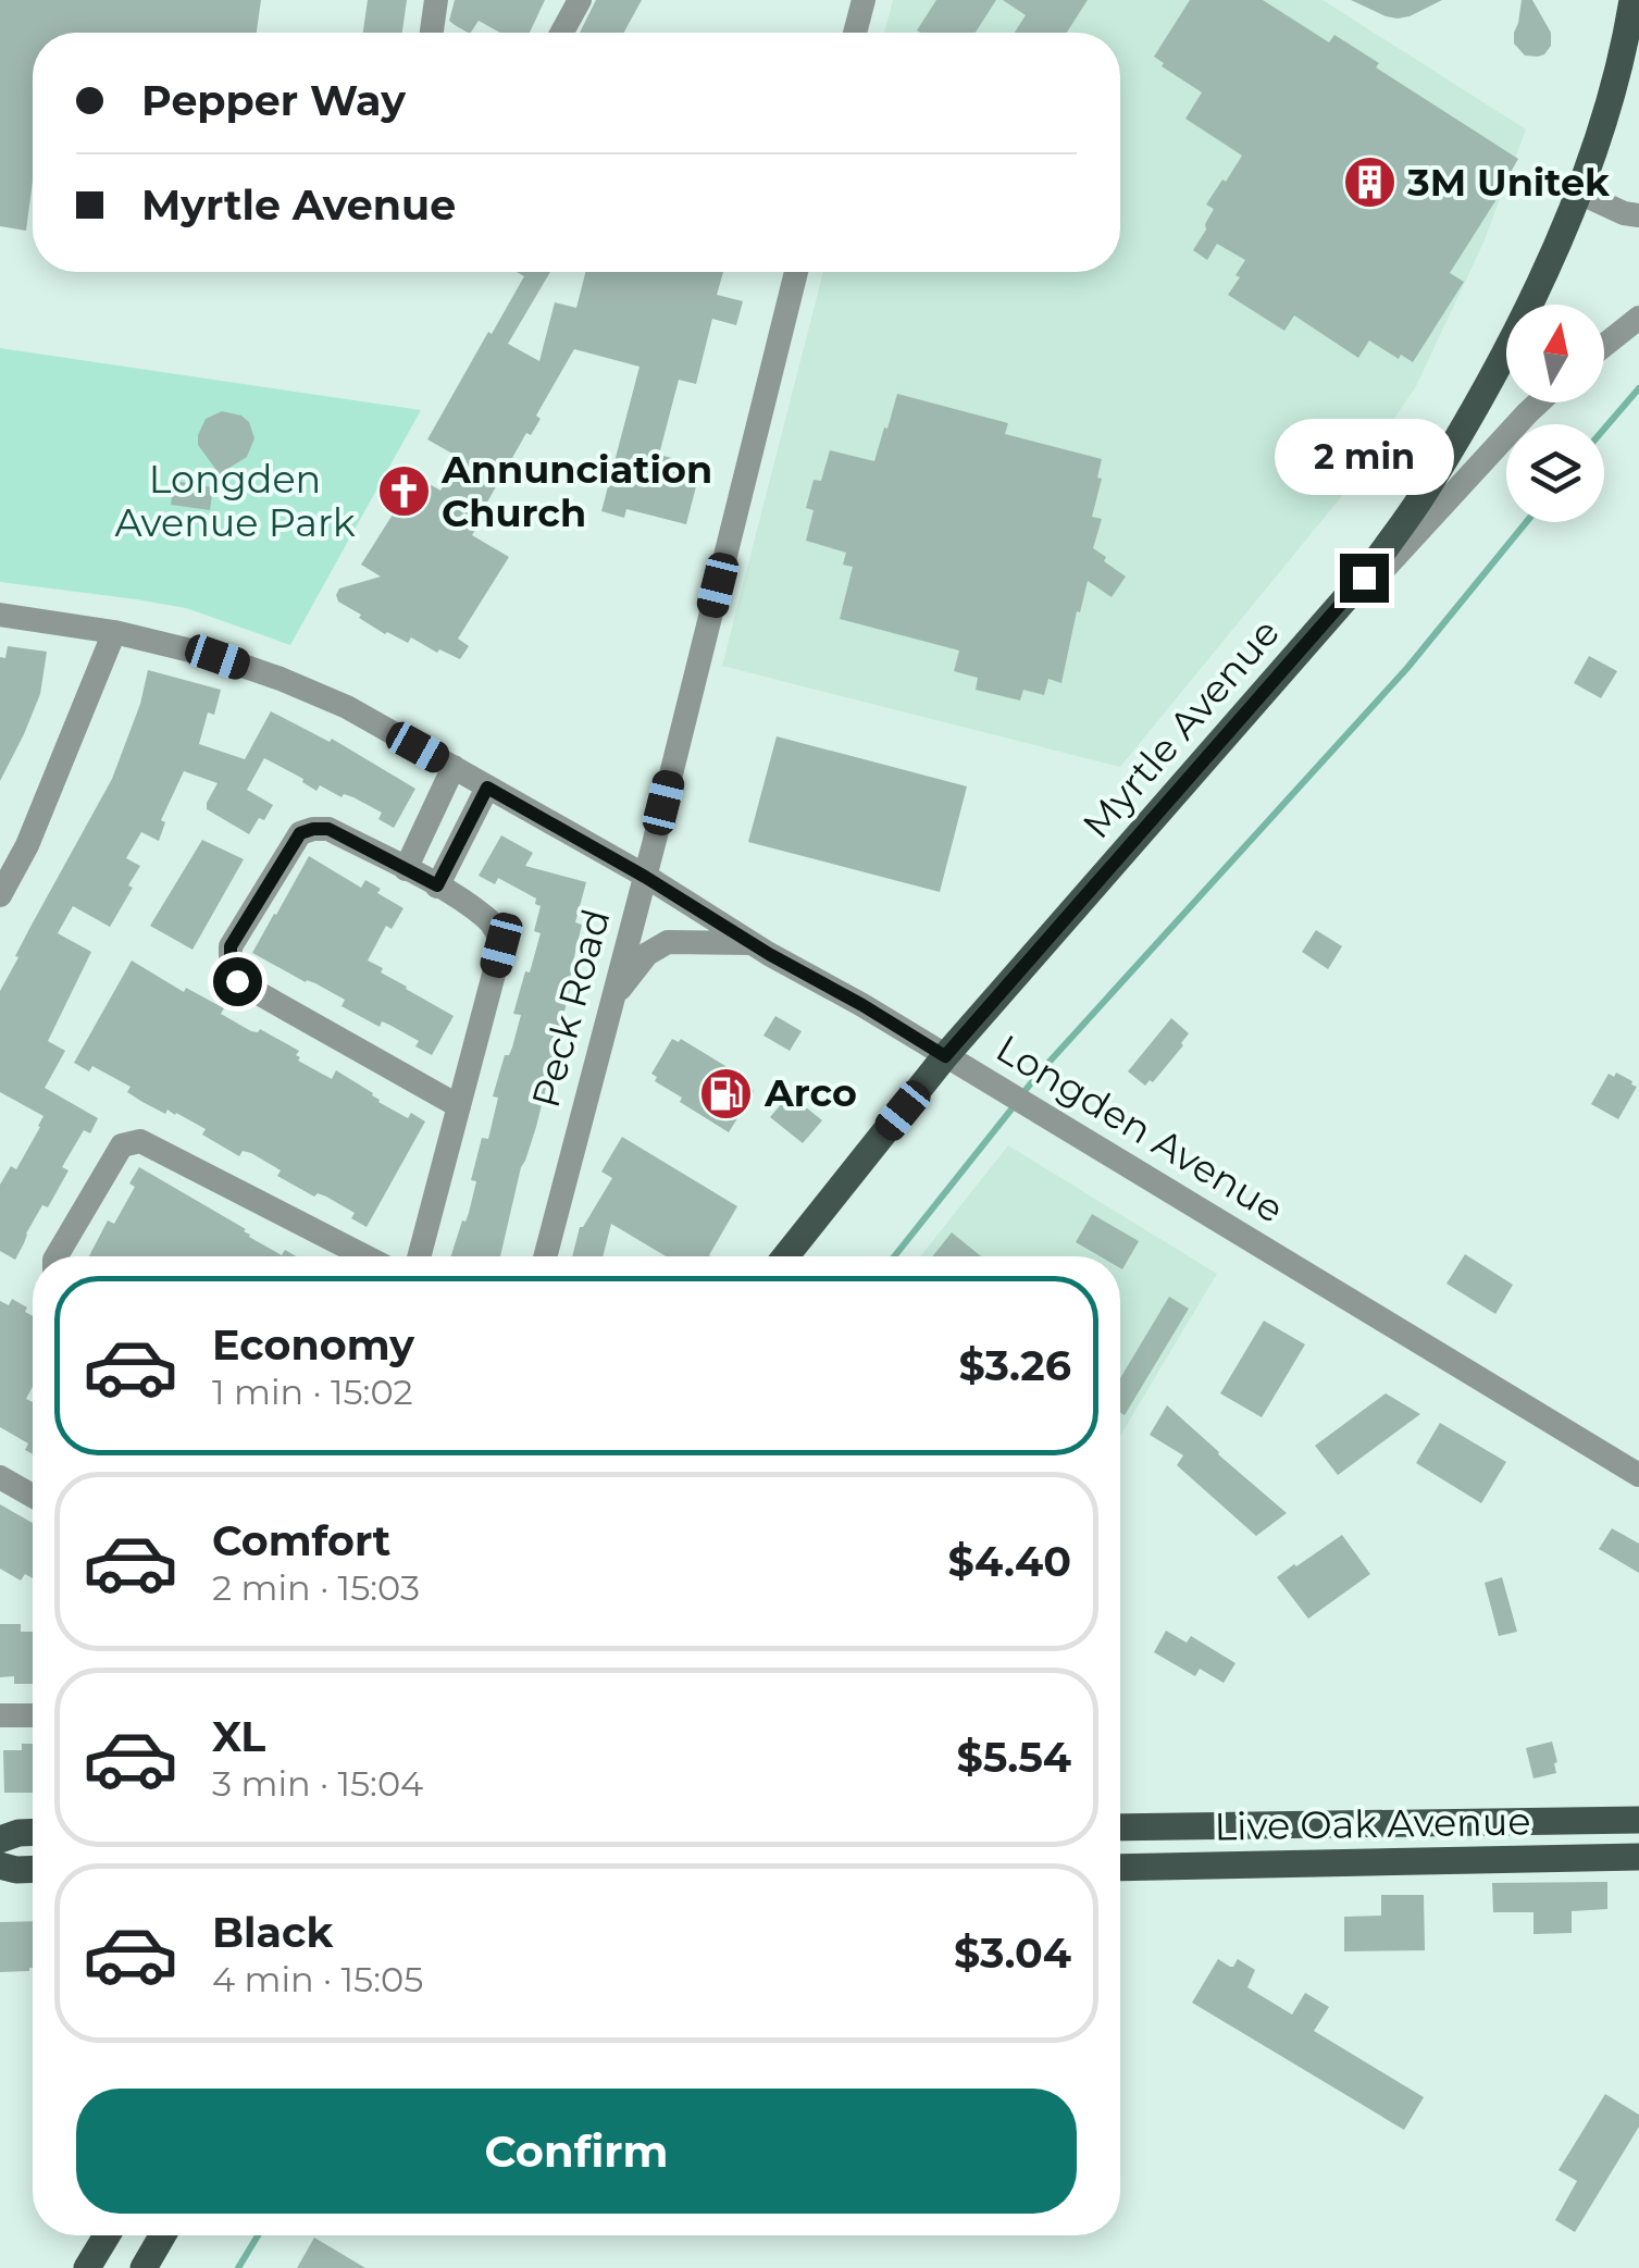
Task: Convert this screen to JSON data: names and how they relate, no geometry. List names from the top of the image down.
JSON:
{
  "streets": {
    "main road": ["Myrtle Avenue", "Live Oak Avenue"],
    "street": ["Peck Road", "Longden Avenue"]
  },
  "crossings": [
    ["Myrtle Avenue", "Longden Avenue"],
    ["Peck Road", "Longden Avenue"]
  ],
  "parks": ["Longden Avenue Park"],
  "places": {
    "building": ["3M Unitek"],
    "church": ["Annunciation Church"],
    "fuel station": ["Arco"]
  },
  "north": "top",
  "page": {
    "banner": ["Pepper Way", "Myrtle Avenue"],
    "bubble": "2 min",
    "list": [
      {
        "name": "Economy",
        "note": "1 min · 15:02",
        "value": "$3.26"
      },
      {
        "name": "Comfort",
        "note": "2 min · 15:03",
        "value": "$4.40"
      },
      {
        "name": "XL",
        "note": "3 min · 15:04",
        "value": "$5.54"
      },
      {
        "name": "Black",
        "note": "4 min · 15:05",
        "value": "$3.04"
      }
    ],
    "buttons": "Confirm"
  }
}
